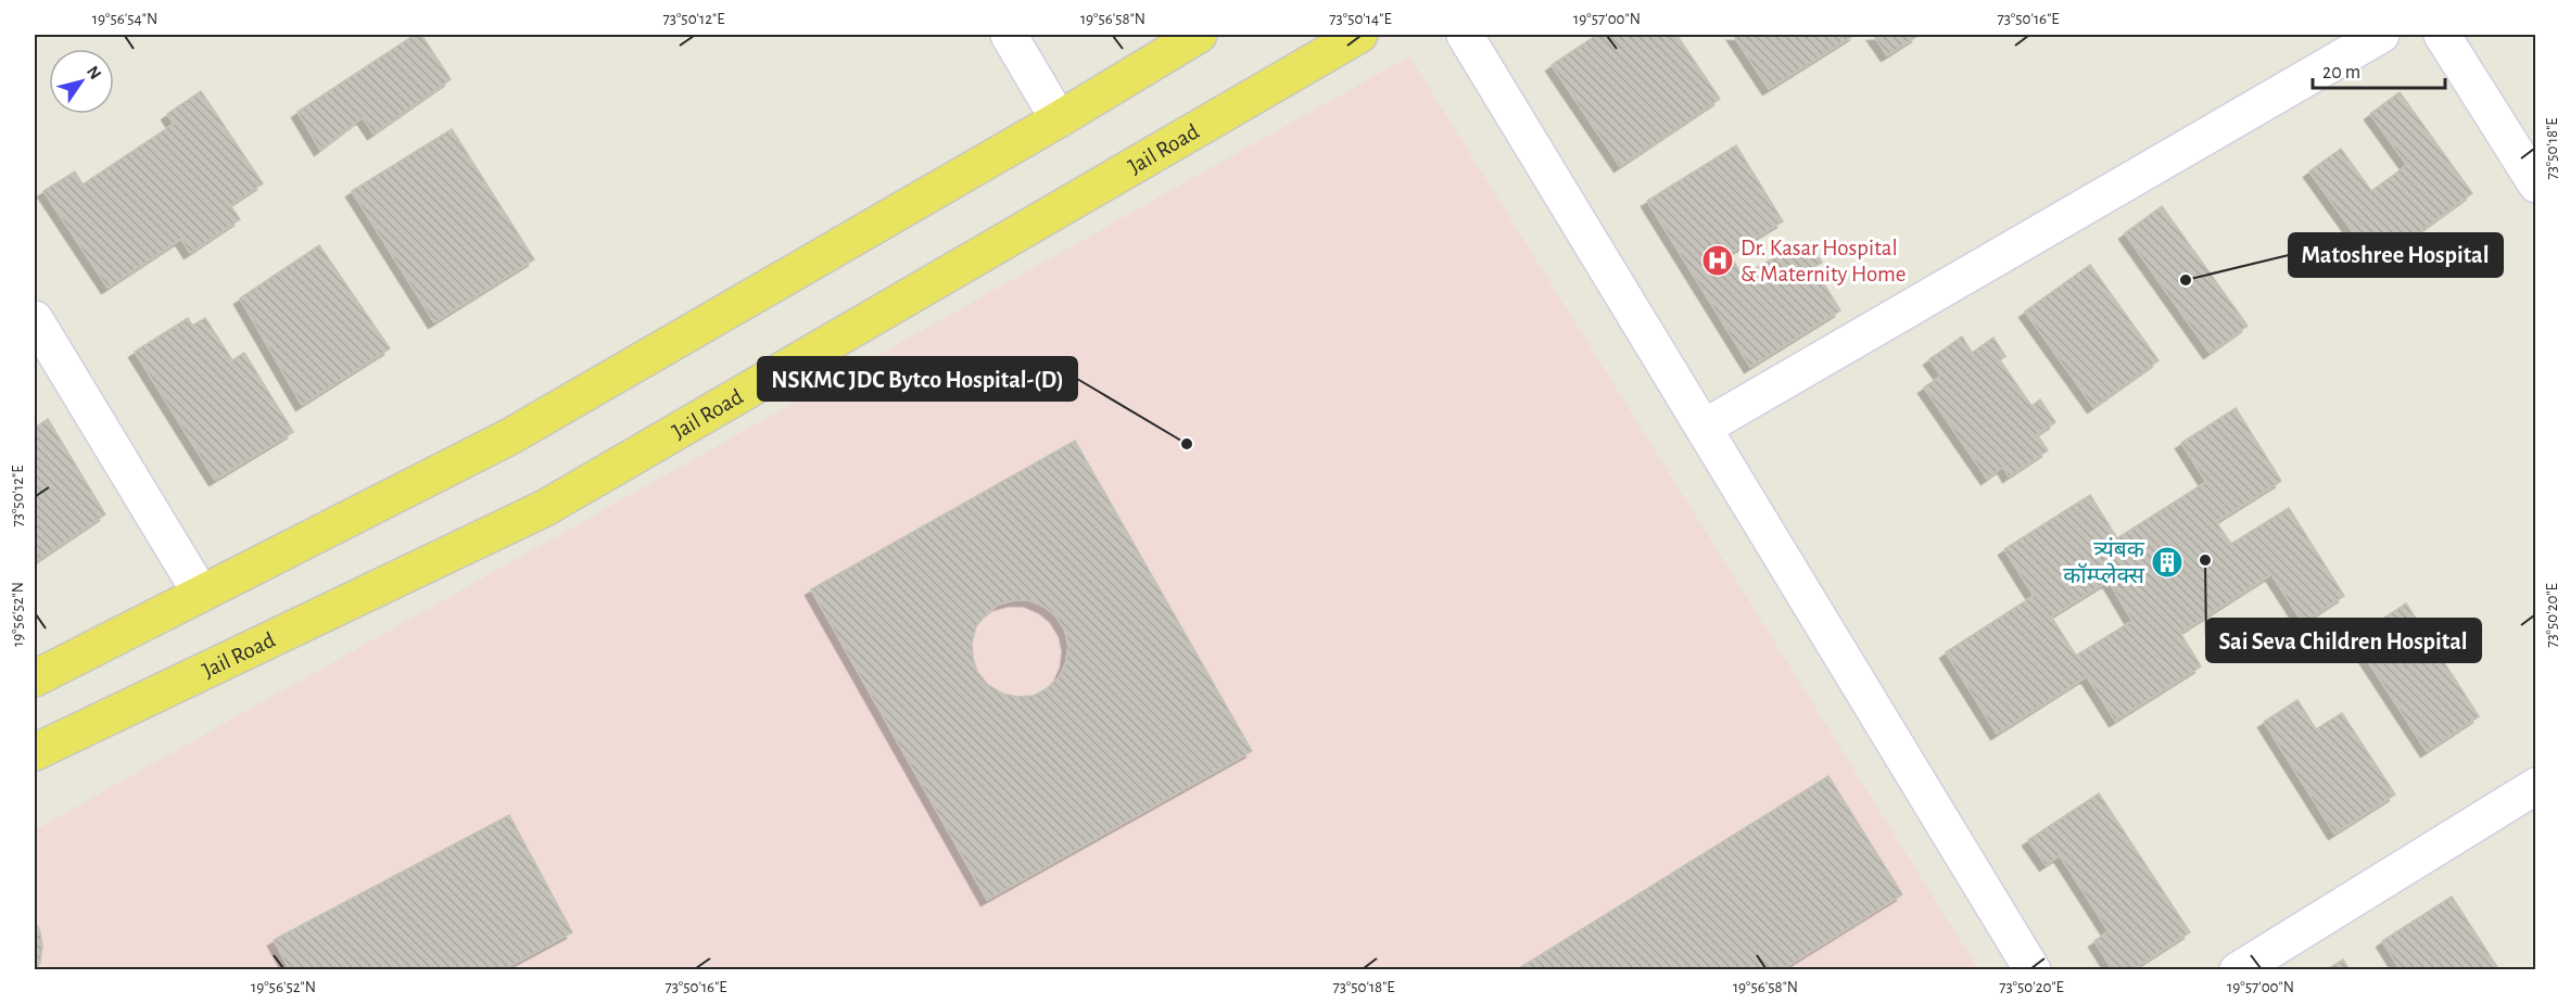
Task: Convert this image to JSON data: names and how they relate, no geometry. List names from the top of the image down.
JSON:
{
  "streets": {
    "main road": ["Jail Road"]
  },
  "places": {
    "hospital": ["Dr. Kasar Hospital & Maternity Home"],
    "other": ["Matoshree Hospital", "NSKMC JDC Bytco Hospital-(D)", "Sai Seva Children Hospital"],
    "building": ["त्र्यंबक कॉम्प्लेक्स"]
  },
  "scale_bar": "20 m",
  "north": "top right",
  "coordinates": [
    "19°56'54\"N",
    "73°50'12\"E",
    "19°56'58\"N",
    "73°50'14\"E",
    "19°57'00\"N",
    "73°50'16\"E",
    "73°50'18\"E",
    "19°56'52\"N",
    "73°50'20\"E"
  ]
}
